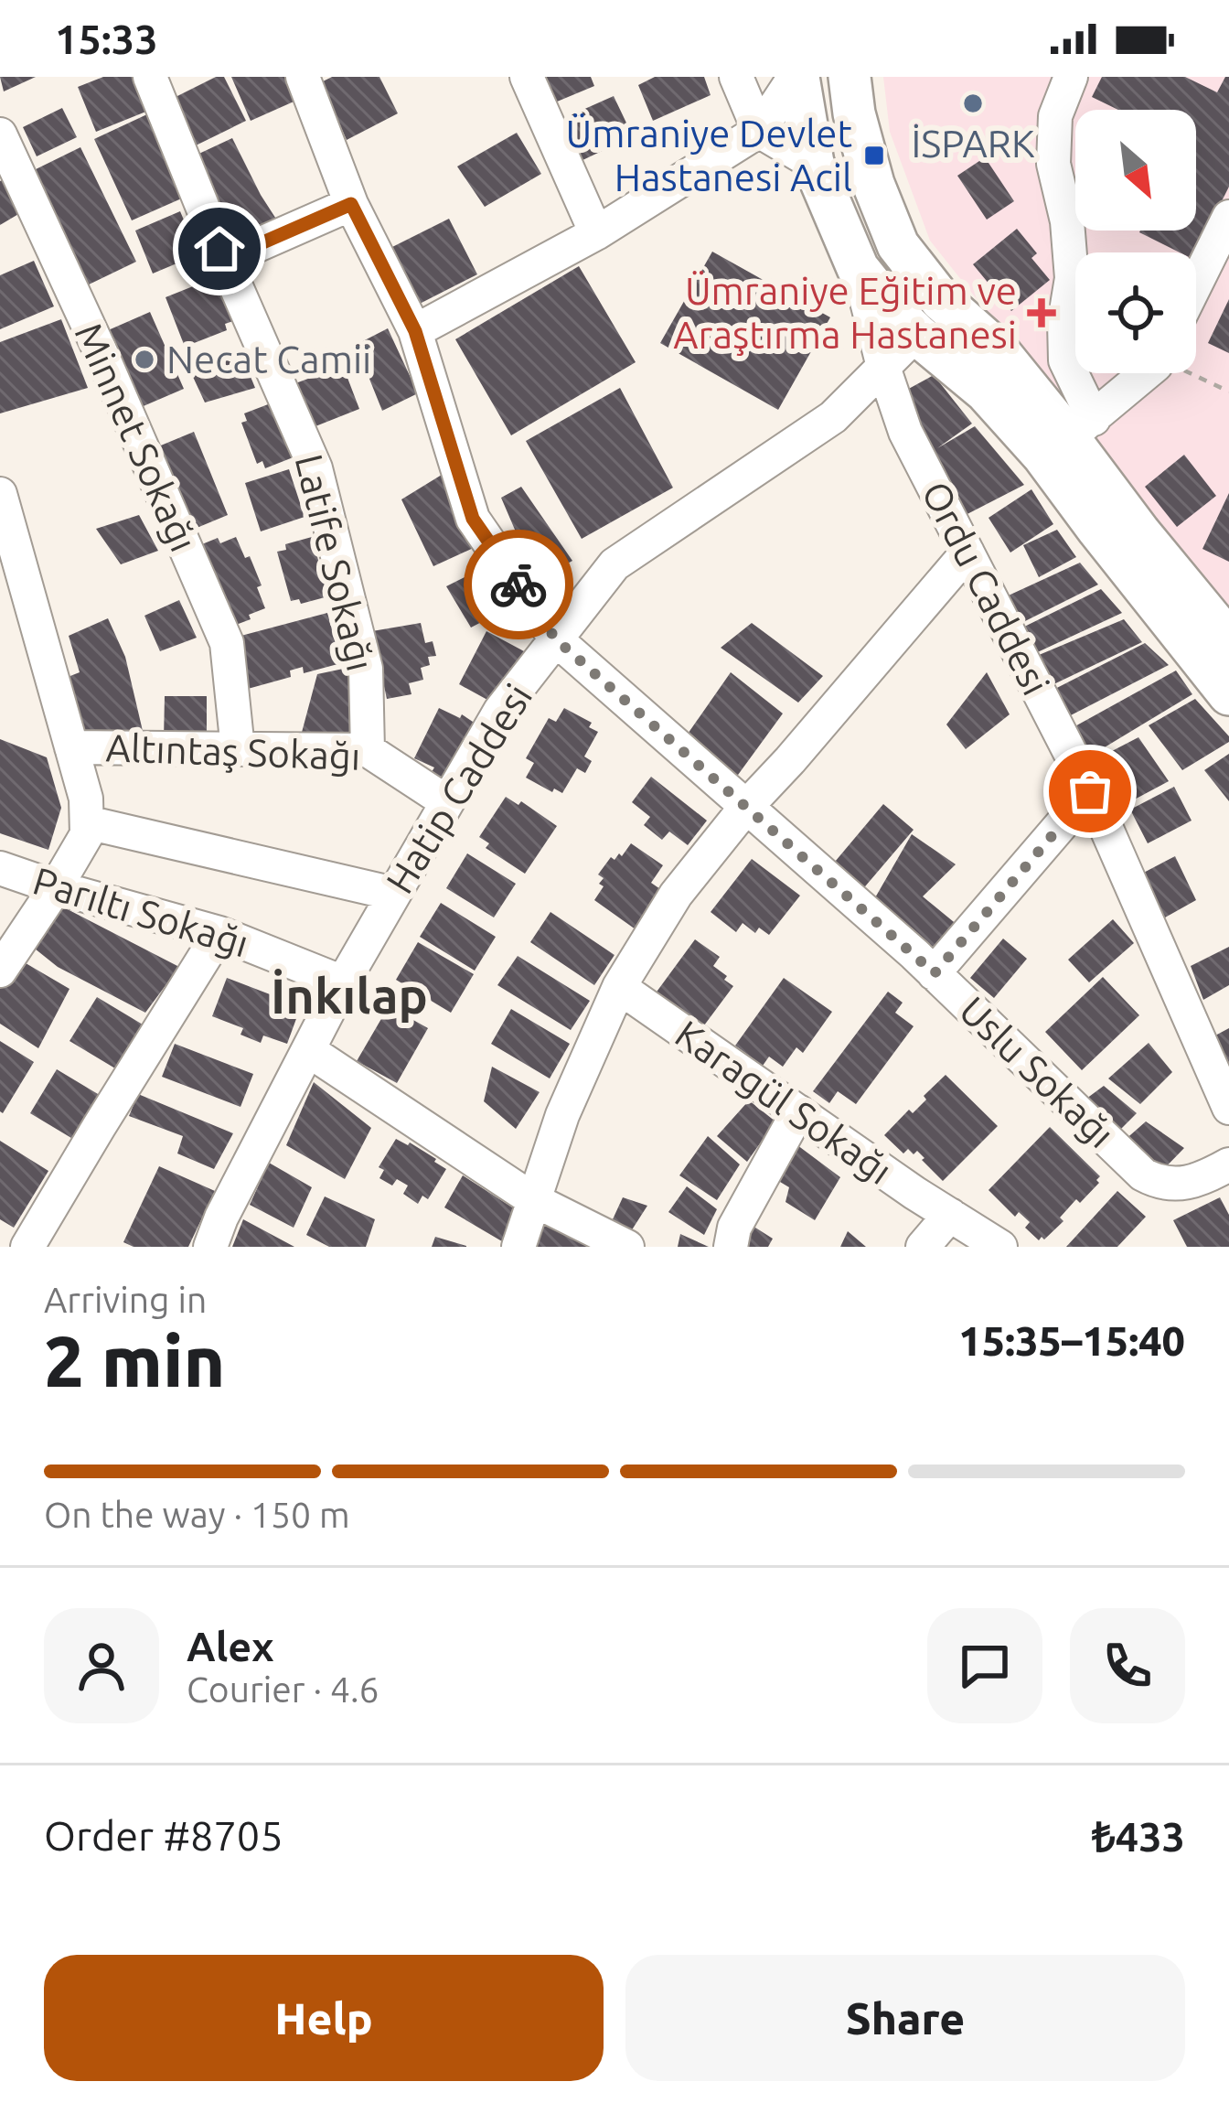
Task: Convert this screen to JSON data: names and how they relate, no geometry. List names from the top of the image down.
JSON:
{
  "streets": {
    "street": [
      "Minnet Sokağı",
      "Latife Sokağı",
      "Ordu Caddesi",
      "Altıntaş Sokağı",
      "Hatip Caddesi",
      "Parıltı Sokağı",
      "Uslu Sokağı",
      "Karagül Sokağı"
    ]
  },
  "crossings": [
    ["Minnet Sokağı", "Altıntaş Sokağı"],
    ["Latife Sokağı", "Altıntaş Sokağı"],
    ["Ordu Caddesi", "Hatip Caddesi"],
    ["Altıntaş Sokağı", "Hatip Caddesi"],
    ["Hatip Caddesi", "Parıltı Sokağı"],
    ["Hatip Caddesi", "Uslu Sokağı"]
  ],
  "districts": ["İnkılap"],
  "places": {
    "other": ["İSPARK", "Necat Camii"],
    "transit": ["Ümraniye Devlet Hastanesi Acil"],
    "health": ["Ümraniye Eğitim ve Araştırma Hastanesi"]
  },
  "north": "bottom right",
  "page": {
    "status": "15:33",
    "heading": ["2 min", "Arriving in", "15:35–15:40"],
    "panel": [
      "Alex",
      "Courier · 4.6",
      "Order #8705",
      "₺433"
    ],
    "bar": "On the way · 150 m",
    "buttons": ["Help", "Share"]
  }
}
